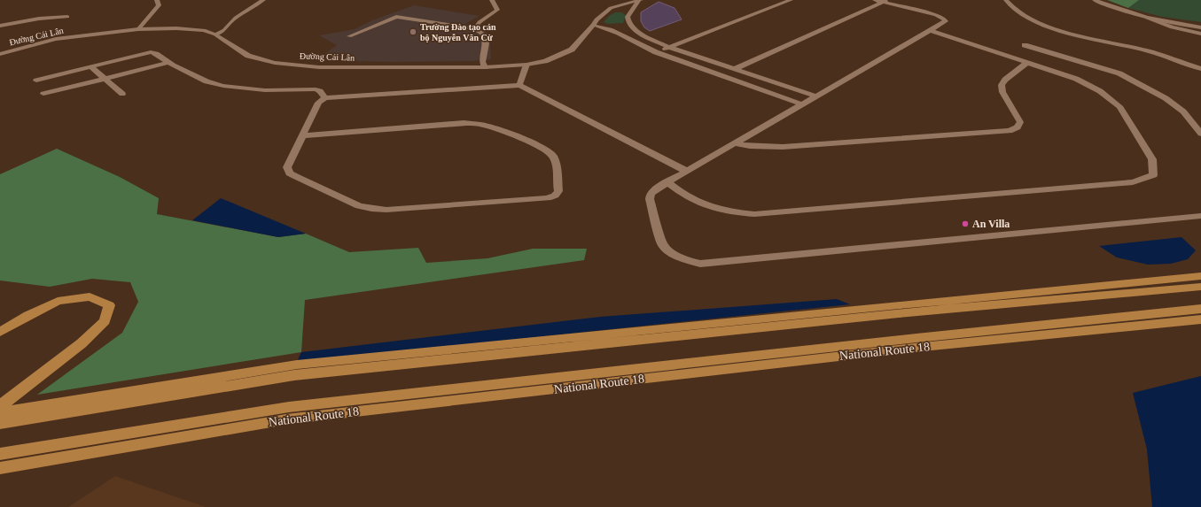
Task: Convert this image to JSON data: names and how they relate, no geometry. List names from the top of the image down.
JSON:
{
  "streets": {
    "main road": ["National Route 18"],
    "street": ["Đường Cái Lân"]
  },
  "places": ["Trường Đào tạo cán bộ Nguyễn Văn Cừ", "An Villa"]
}
